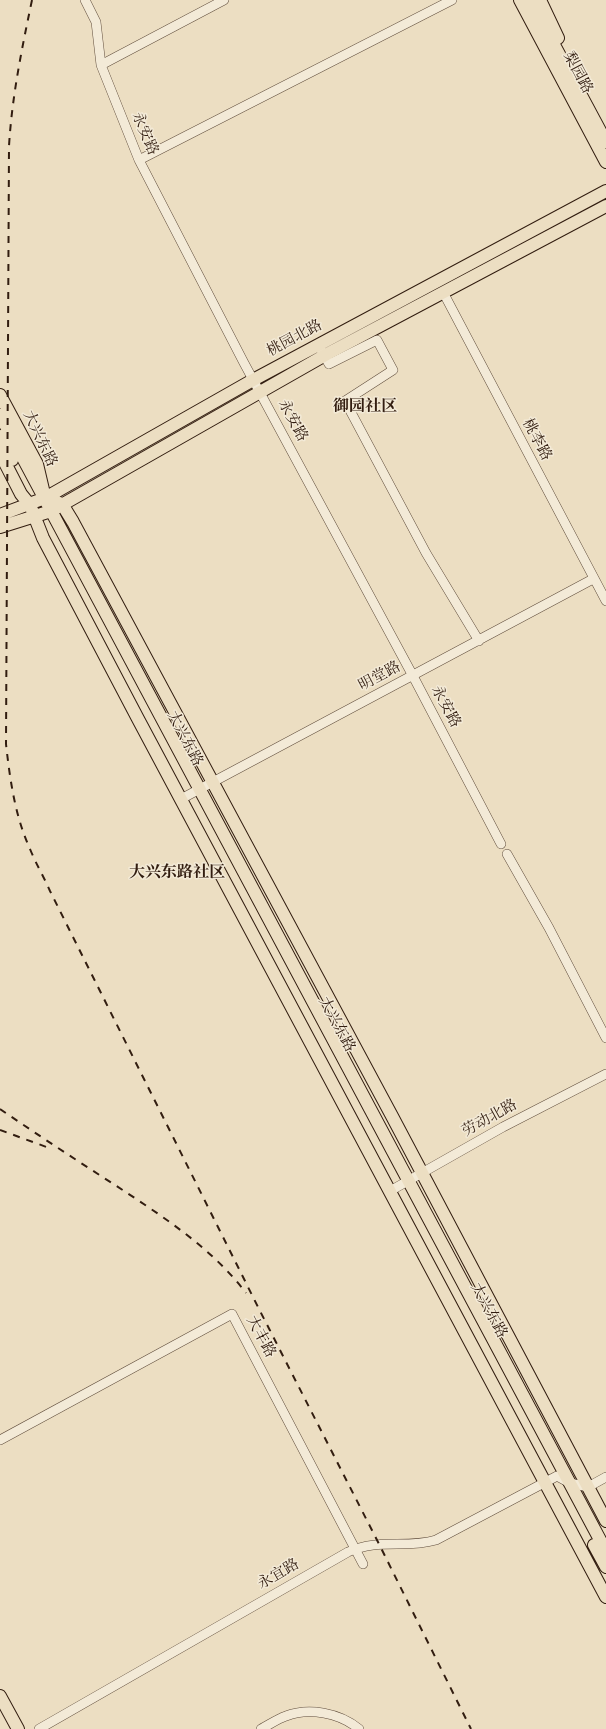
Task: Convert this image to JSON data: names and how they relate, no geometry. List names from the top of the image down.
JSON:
{
  "streets": {
    "main road": ["梨园路", "桃园北路", "大兴东路"],
    "street": [
      "永安路",
      "桃李路",
      "明堂路",
      "劳动北路",
      "大丰路",
      "永宜路"
    ]
  },
  "crossings": [
    ["永安路", "桃园北路"],
    ["永安路", "明堂路"],
    ["桃园北路", "大兴东路"],
    ["桃园北路", "桃李路"],
    ["大兴东路", "明堂路"],
    ["大兴东路", "劳动北路"],
    ["大兴东路", "永宜路"],
    ["桃李路", "明堂路"],
    ["大丰路", "永宜路"]
  ],
  "districts": ["御园社区", "大兴东路社区"]
}
